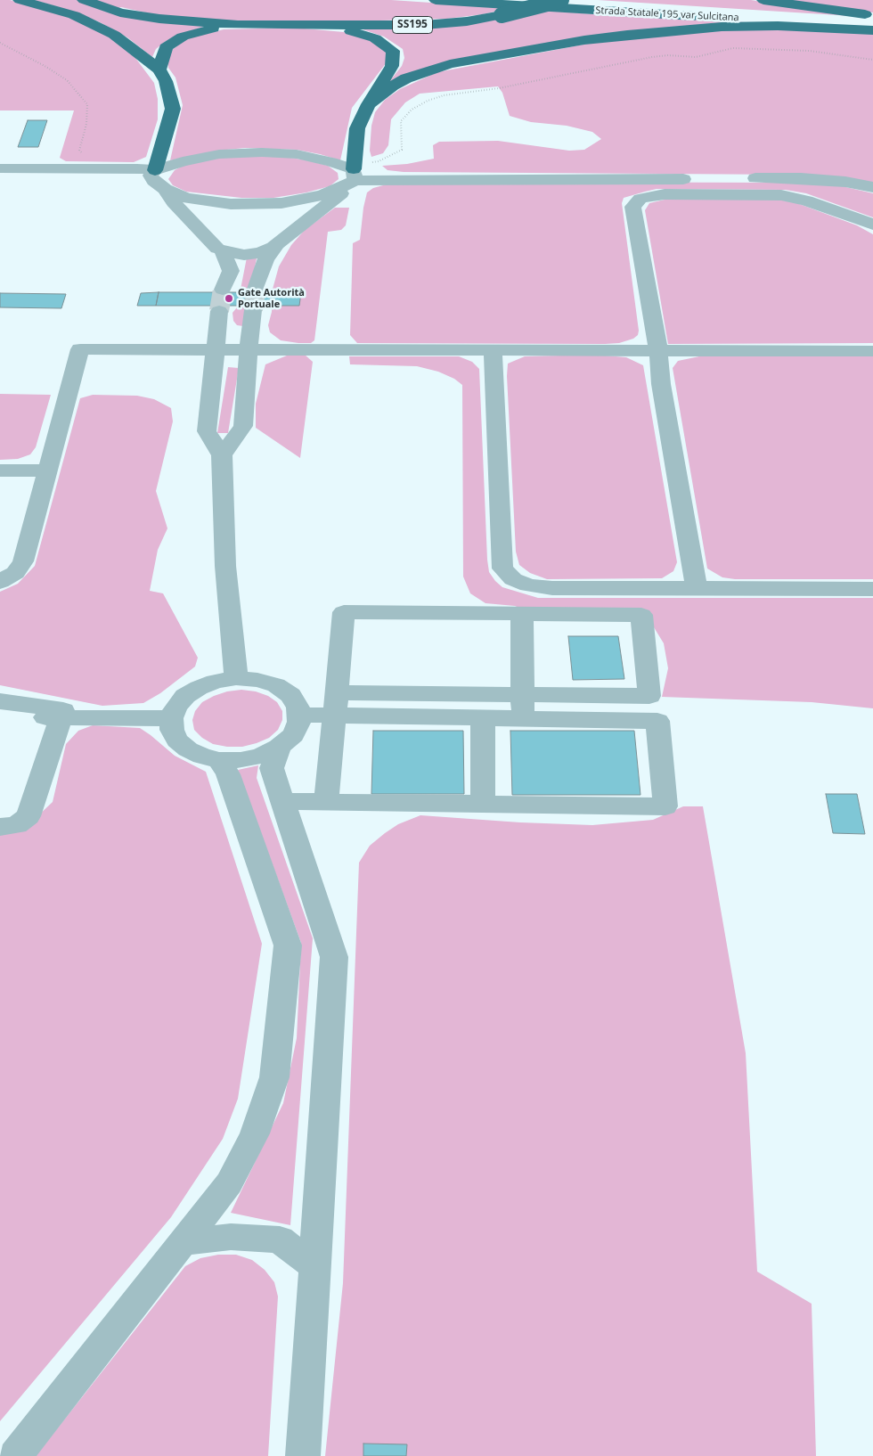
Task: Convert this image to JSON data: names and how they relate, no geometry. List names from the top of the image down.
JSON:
{
  "streets": {
    "highway": ["Strada Statale 195 var Sulcitana", "SS195"]
  },
  "places": ["Gate Autorità Portuale"]
}
